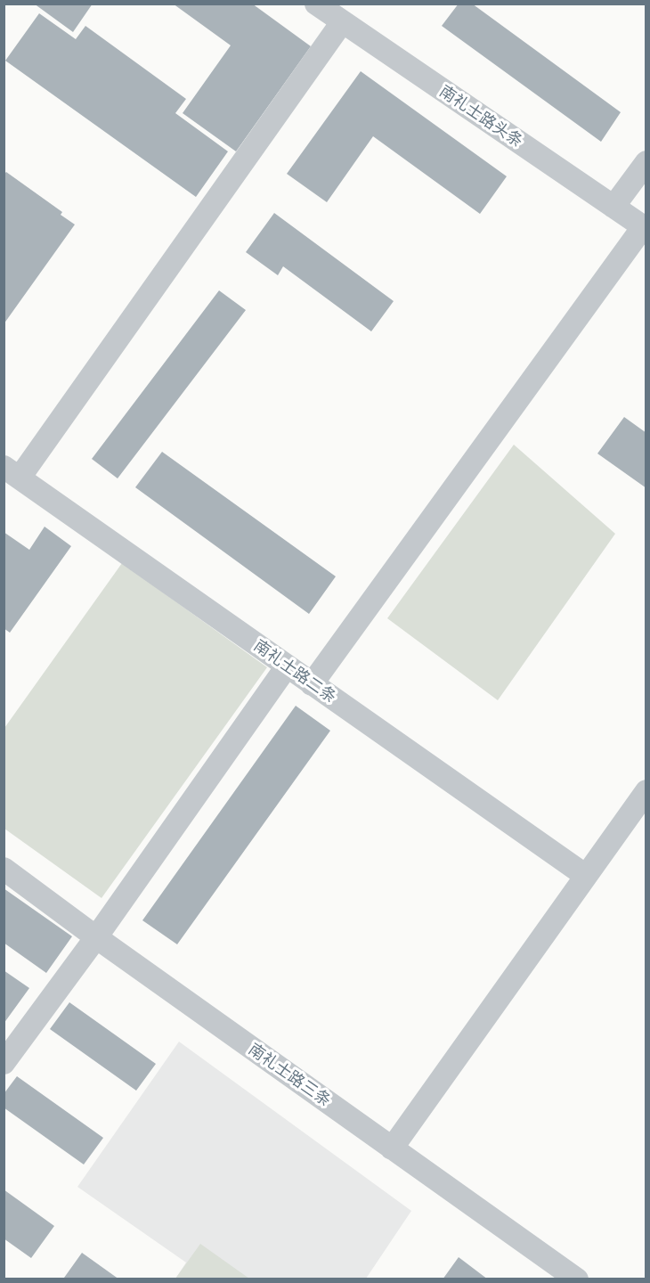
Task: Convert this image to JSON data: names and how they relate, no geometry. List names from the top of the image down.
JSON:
{
  "streets": {
    "street": ["南礼士路头条", "南礼士路二条", "南礼士路三条"]
  }
}
